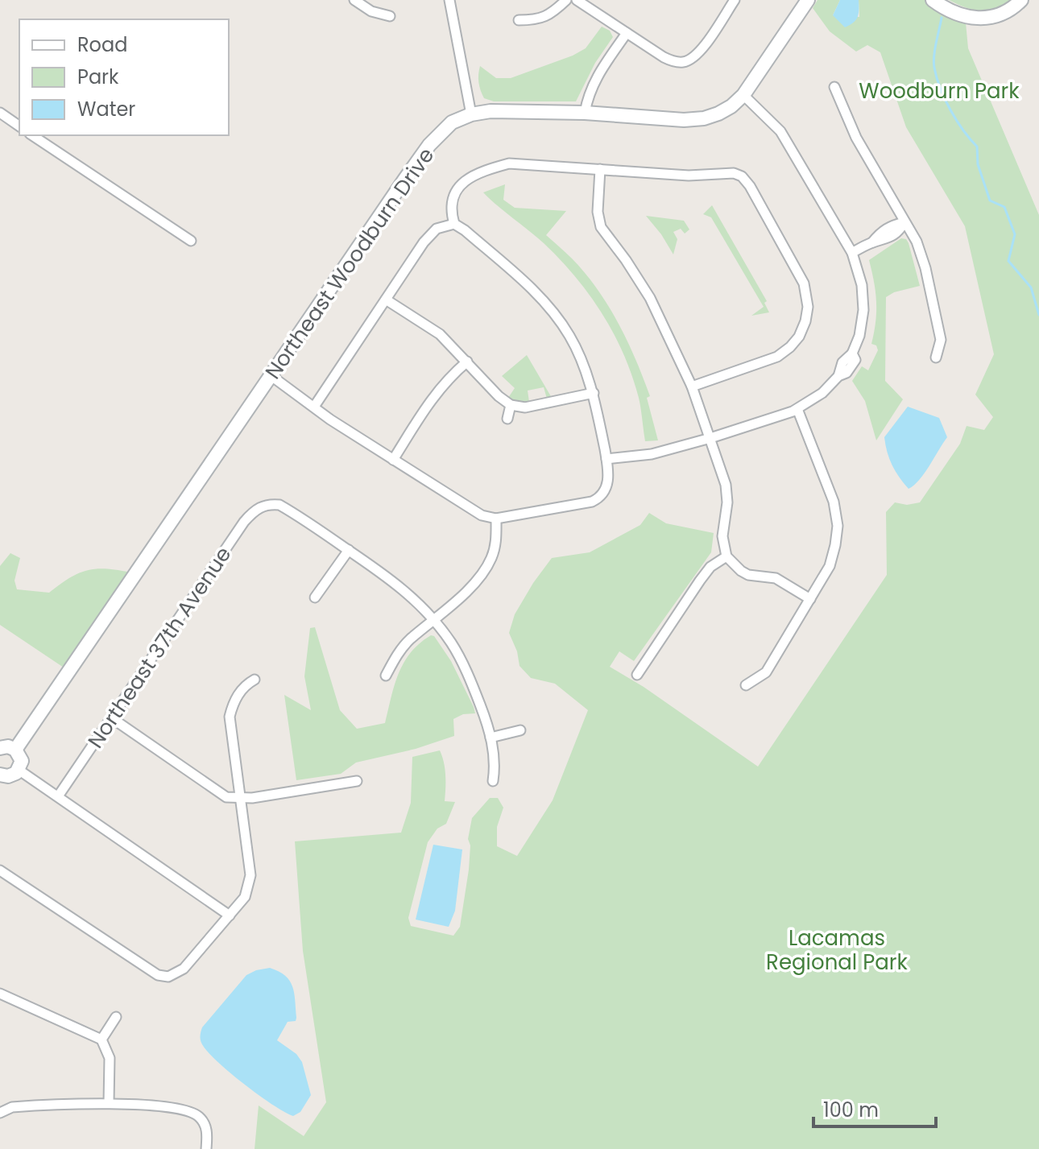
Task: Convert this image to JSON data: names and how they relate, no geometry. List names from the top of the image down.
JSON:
{
  "streets": {
    "street": ["Northeast Woodburn Drive", "Northeast 37th Avenue"]
  },
  "parks": ["Woodburn Park", "Lacamas Regional Park"],
  "legend": ["Road", "Park", "Water"],
  "scale_bar": "100 m"
}
